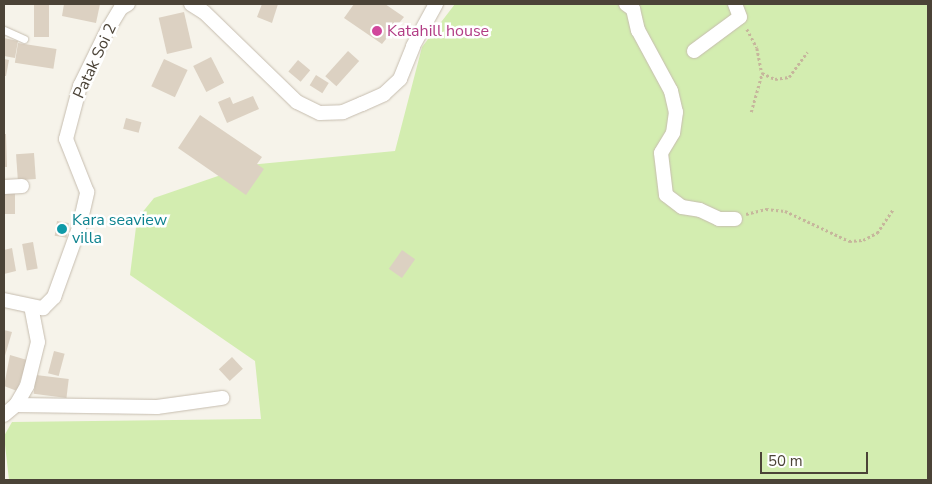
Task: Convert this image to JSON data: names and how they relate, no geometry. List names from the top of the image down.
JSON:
{
  "streets": {
    "street": ["Patak Soi 2"]
  },
  "places": ["Katahill house", "Kara seaview villa"],
  "scale_bar": "50 m"
}
